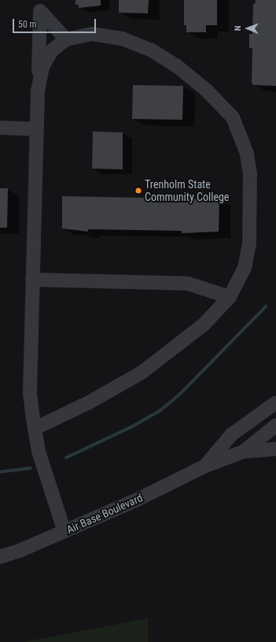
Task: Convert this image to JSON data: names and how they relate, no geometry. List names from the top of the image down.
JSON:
{
  "streets": {
    "street": ["Air Base Boulevard"]
  },
  "places": ["Trenholm State Community College"],
  "scale_bar": "50 m",
  "north": "left"
}
